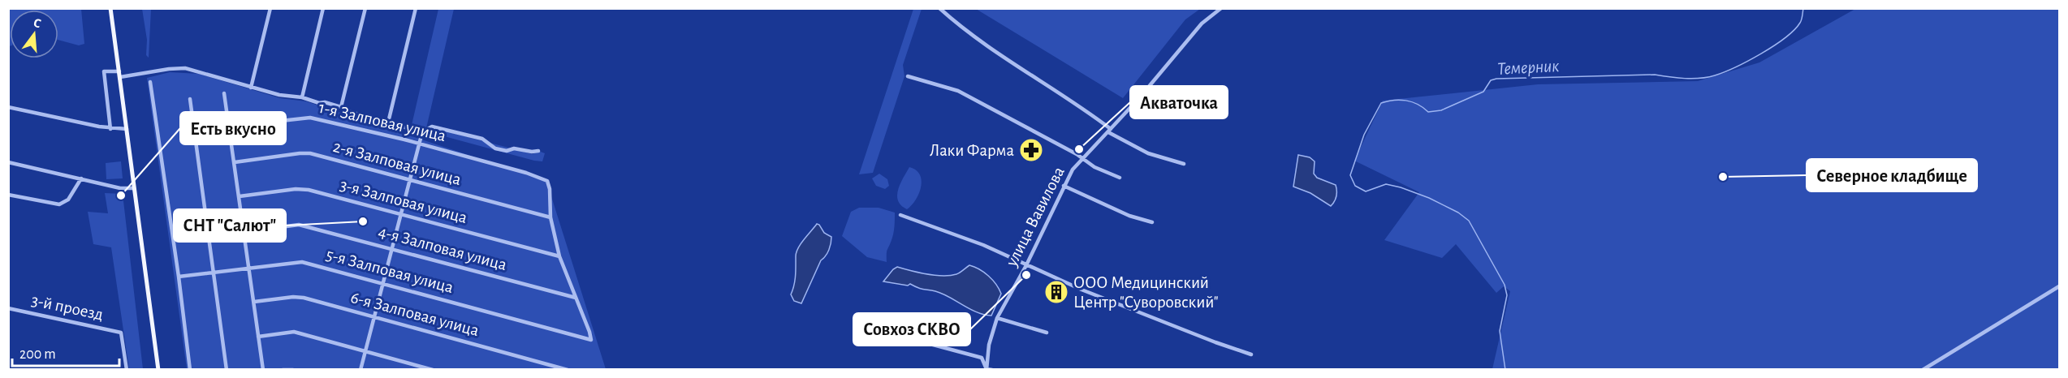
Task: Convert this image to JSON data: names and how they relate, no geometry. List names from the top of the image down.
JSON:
{
  "streets": {
    "street": [
      "1-я Залповая улица",
      "2-я Залповая улица",
      "3-я Залповая улица",
      "улица Вавилова",
      "4-я Залповая улица",
      "5-я Залповая улица",
      "3-й проезд",
      "6-я Залповая улица"
    ]
  },
  "crossings": [
    ["1-я Залповая улица", "2-я Залповая улица"],
    ["4-я Залповая улица", "5-я Залповая улица"]
  ],
  "water": ["Темерник"],
  "places": {
    "other": [
      "Акваточка",
      "Северное кладбище",
      "Есть вкусно",
      "СНТ \"Салют\"",
      "Совхоз СКВО"
    ],
    "pharmacy": ["Лаки Фарма"],
    "building": ["ООО Медицинский Центр \"Суворовский\""]
  },
  "scale_bar": "200 m",
  "north": "top"
}
